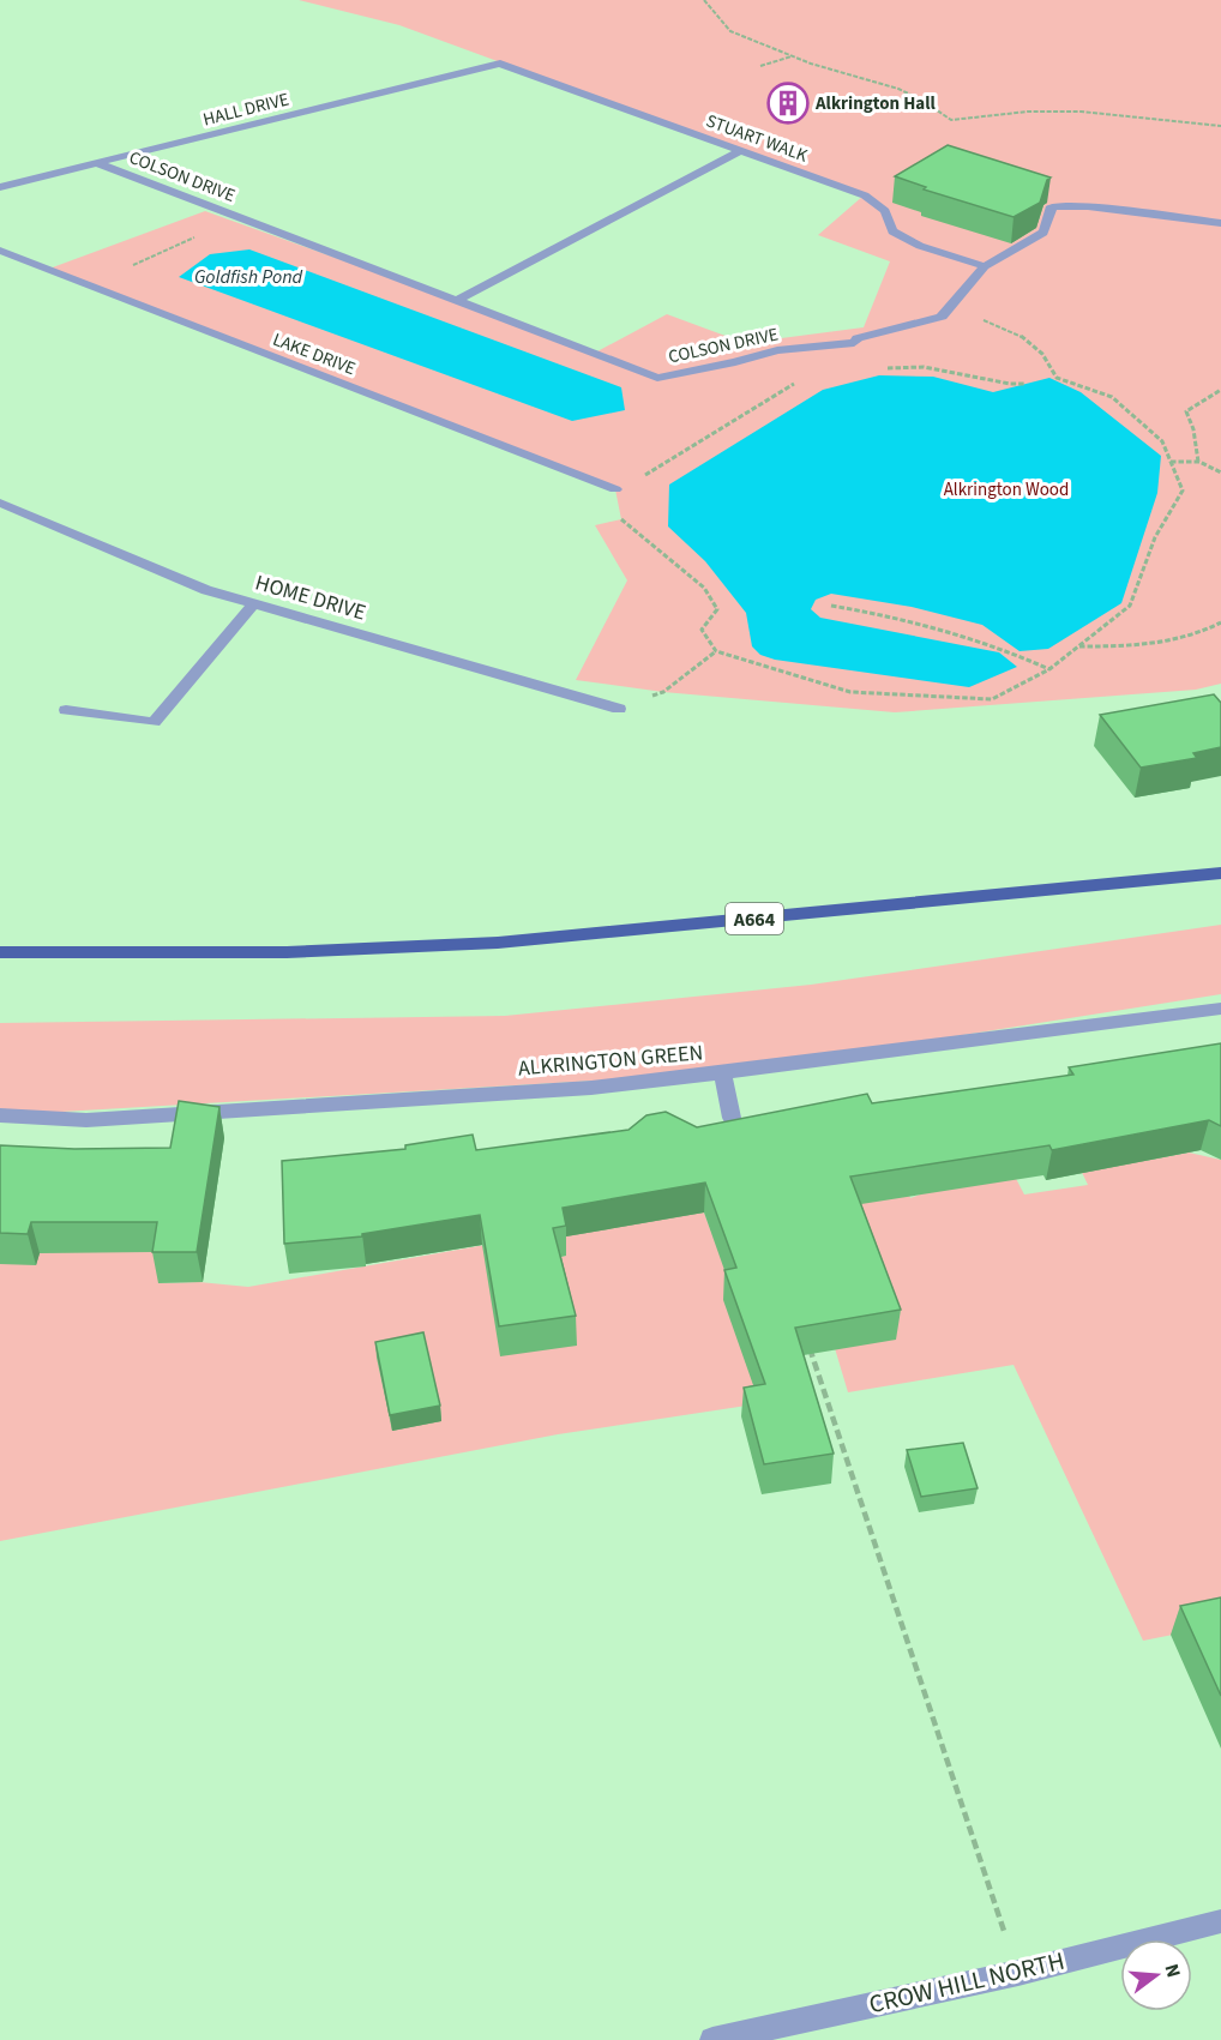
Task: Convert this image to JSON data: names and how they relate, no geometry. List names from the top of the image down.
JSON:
{
  "streets": {
    "main road": ["A664"],
    "street": [
      "HALL DRIVE",
      "STUART WALK",
      "COLSON DRIVE",
      "LAKE DRIVE",
      "HOME DRIVE",
      "ALKRINGTON GREEN",
      "CROW HILL NORTH"
    ]
  },
  "crossings": [
    ["HALL DRIVE", "STUART WALK"],
    ["HALL DRIVE", "COLSON DRIVE"]
  ],
  "water": ["Goldfish Pond"],
  "parks": ["Alkrington Wood"],
  "places": {
    "building": ["Alkrington Hall"]
  },
  "north": "right"
}
